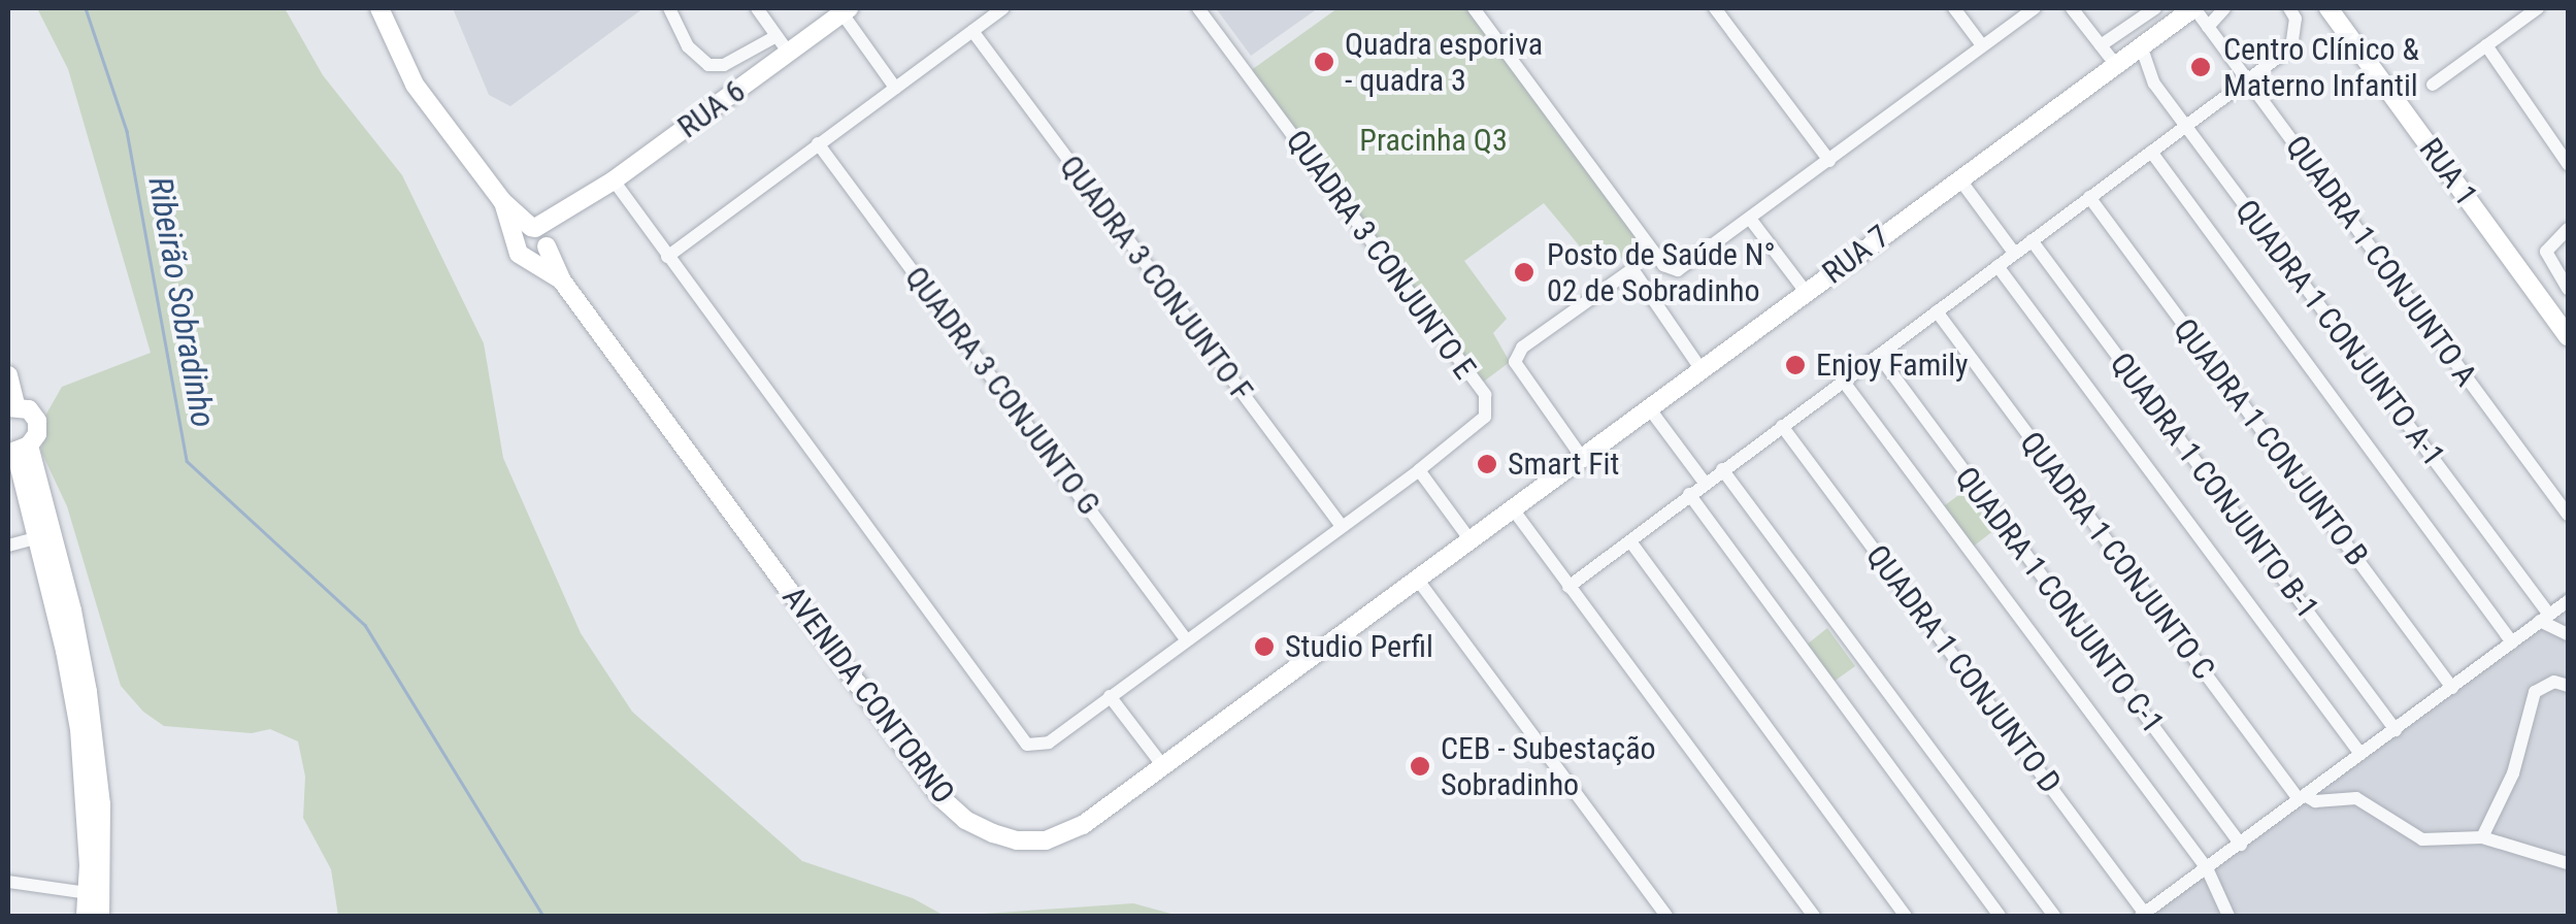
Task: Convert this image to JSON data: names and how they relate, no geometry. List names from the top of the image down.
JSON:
{
  "streets": {
    "main road": [
      "RUA 6",
      "RUA 1",
      "RUA 7",
      "AVENIDA CONTORNO"
    ],
    "street": [
      "QUADRA 3 CONJUNTO E",
      "QUADRA 1 CONJUNTO A",
      "QUADRA 3 CONJUNTO F",
      "QUADRA 1 CONJUNTO A-1",
      "QUADRA 3 CONJUNTO G",
      "QUADRA 1 CONJUNTO B",
      "QUADRA 1 CONJUNTO B-1",
      "QUADRA 1 CONJUNTO C",
      "QUADRA 1 CONJUNTO C-1",
      "QUADRA 1 CONJUNTO D"
    ]
  },
  "crossings": [
    ["RUA 6", "AVENIDA CONTORNO"],
    ["RUA 7", "QUADRA 1 CONJUNTO A"],
    ["RUA 7", "QUADRA 1 CONJUNTO A-1"],
    ["RUA 7", "AVENIDA CONTORNO"]
  ],
  "water": ["Ribeirão Sobradinho"],
  "parks": ["Pracinha Q3"],
  "places": [
    "Quadra esporiva - quadra 3",
    "Centro Clínico & Materno Infantil",
    "Posto de Saúde N° 02 de Sobradinho",
    "Enjoy Family",
    "Smart Fit",
    "Studio Perfil",
    "CEB - Subestação Sobradinho"
  ]
}
